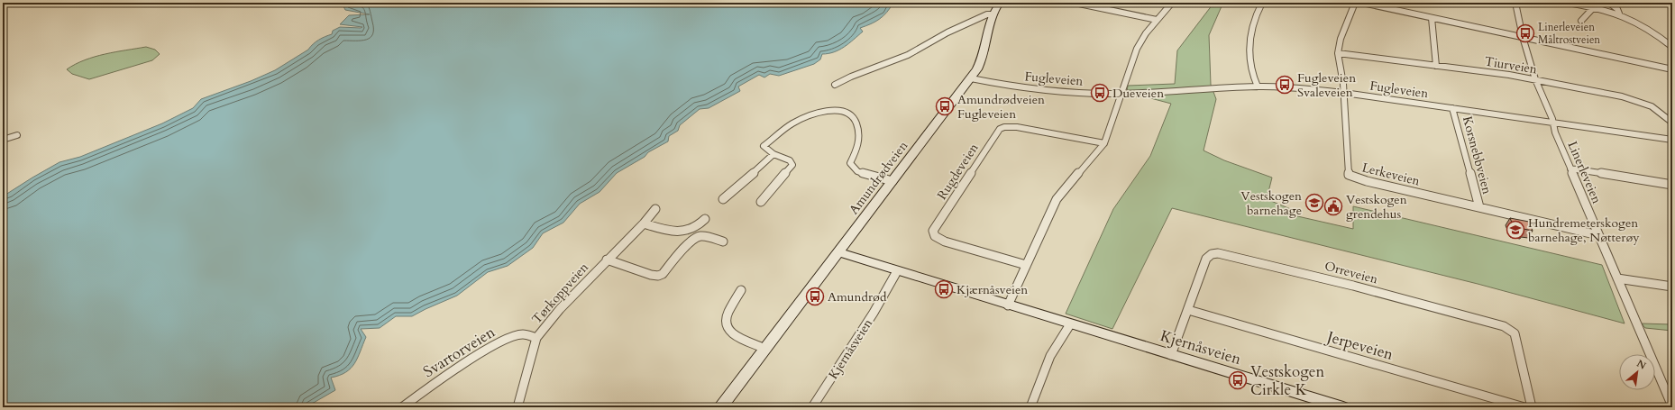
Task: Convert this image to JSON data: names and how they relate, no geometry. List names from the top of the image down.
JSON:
{
  "streets": {
    "main road": ["Amundrødveien", "Kjernåsveien"],
    "street": [
      "Tiurveien",
      "Fugleveien",
      "Korsnebbveien",
      "Rugdeveien",
      "Linerleveien",
      "Lerkeveien",
      "Orreveien",
      "Tørkoppveien",
      "Jerpeveien",
      "Svartorveien"
    ]
  },
  "crossings": [
    ["Tiurveien", "Linerleveien"],
    ["Tiurveien", "Lerkeveien"],
    ["Fugleveien", "Korsnebbveien"],
    ["Fugleveien", "Linerleveien"],
    ["Fugleveien", "Lerkeveien"],
    ["Fugleveien", "Amundrødveien"],
    ["Korsnebbveien", "Lerkeveien"],
    ["Linerleveien", "Lerkeveien"],
    ["Amundrødveien", "Kjernåsveien"],
    ["Orreveien", "Jerpeveien"],
    ["Orreveien", "Kjernåsveien"],
    ["Tørkoppveien", "Svartorveien"]
  ],
  "places": {
    "bus stop": [
      "Linerleveien Måltrostveien",
      "Fugleveien Svaleveien",
      "Dueveien",
      "Amundrødveien Fugleveien",
      "Kjærnåsveien",
      "Amundrød",
      "Vestskogen Cirkle K"
    ],
    "school or university": ["Vestskogen barnehage", "Hundremeterskogen barnehage, Nøtterøy"],
    "public building": ["Vestskogen grendehus"]
  },
  "north": "top right"
}
